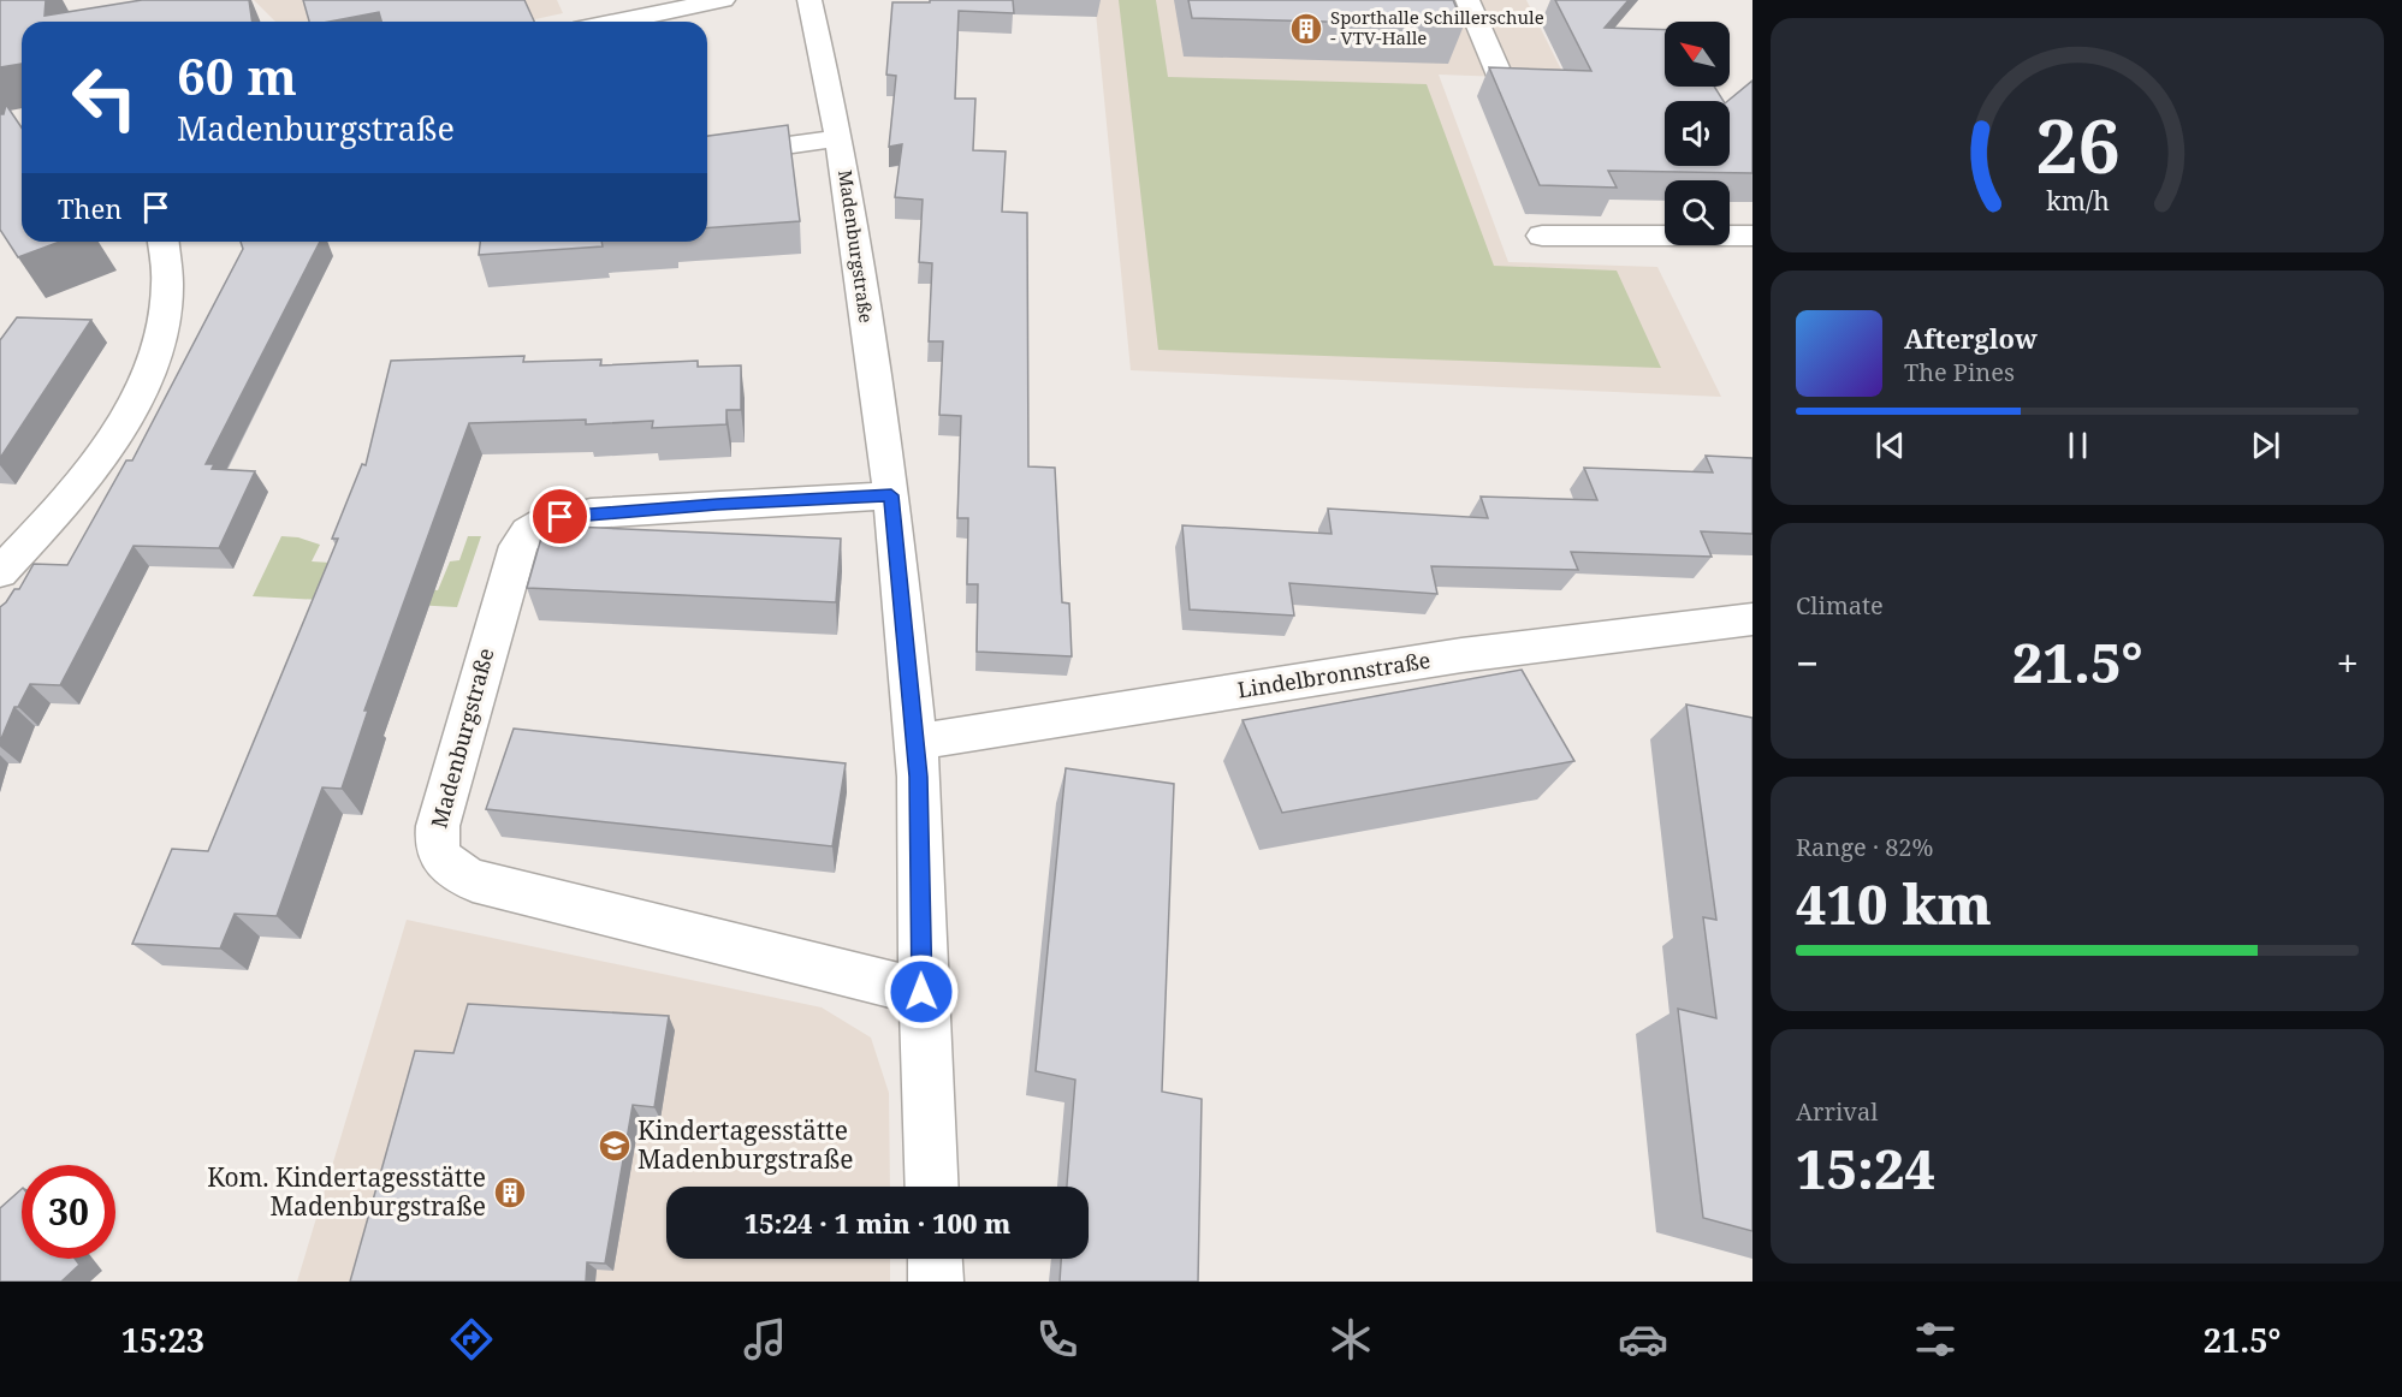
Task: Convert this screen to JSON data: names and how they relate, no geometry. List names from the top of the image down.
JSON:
{
  "streets": {
    "street": ["Madenburgstraße", "Lindelbronnstraße"]
  },
  "crossings": [
    ["Madenburgstraße", "Lindelbronnstraße"]
  ],
  "places": {
    "building": ["Sporthalle Schillerschule - VTV-Halle", "Kom. Kindertagesstätte Madenburgstraße"],
    "school or university": ["Kindertagesstätte Madenburgstraße"]
  },
  "north": "top left",
  "page": {
    "turn": ["60 m", "Madenburgstraße"],
    "then": "Then",
    "song": ["Afterglow", "The Pines"],
    "tile": [
      "Climate",
      ["Range · 82%", "410 km"],
      ["Arrival", "15:24"]
    ],
    "heat": ["−", "21.5°", "+"],
    "limit": "30",
    "trip": "15:24 · 1 min · 100 m",
    "tabs": ["15:23", "21.5°"],
    "gauge": ["26", "km/h"]
  }
}
